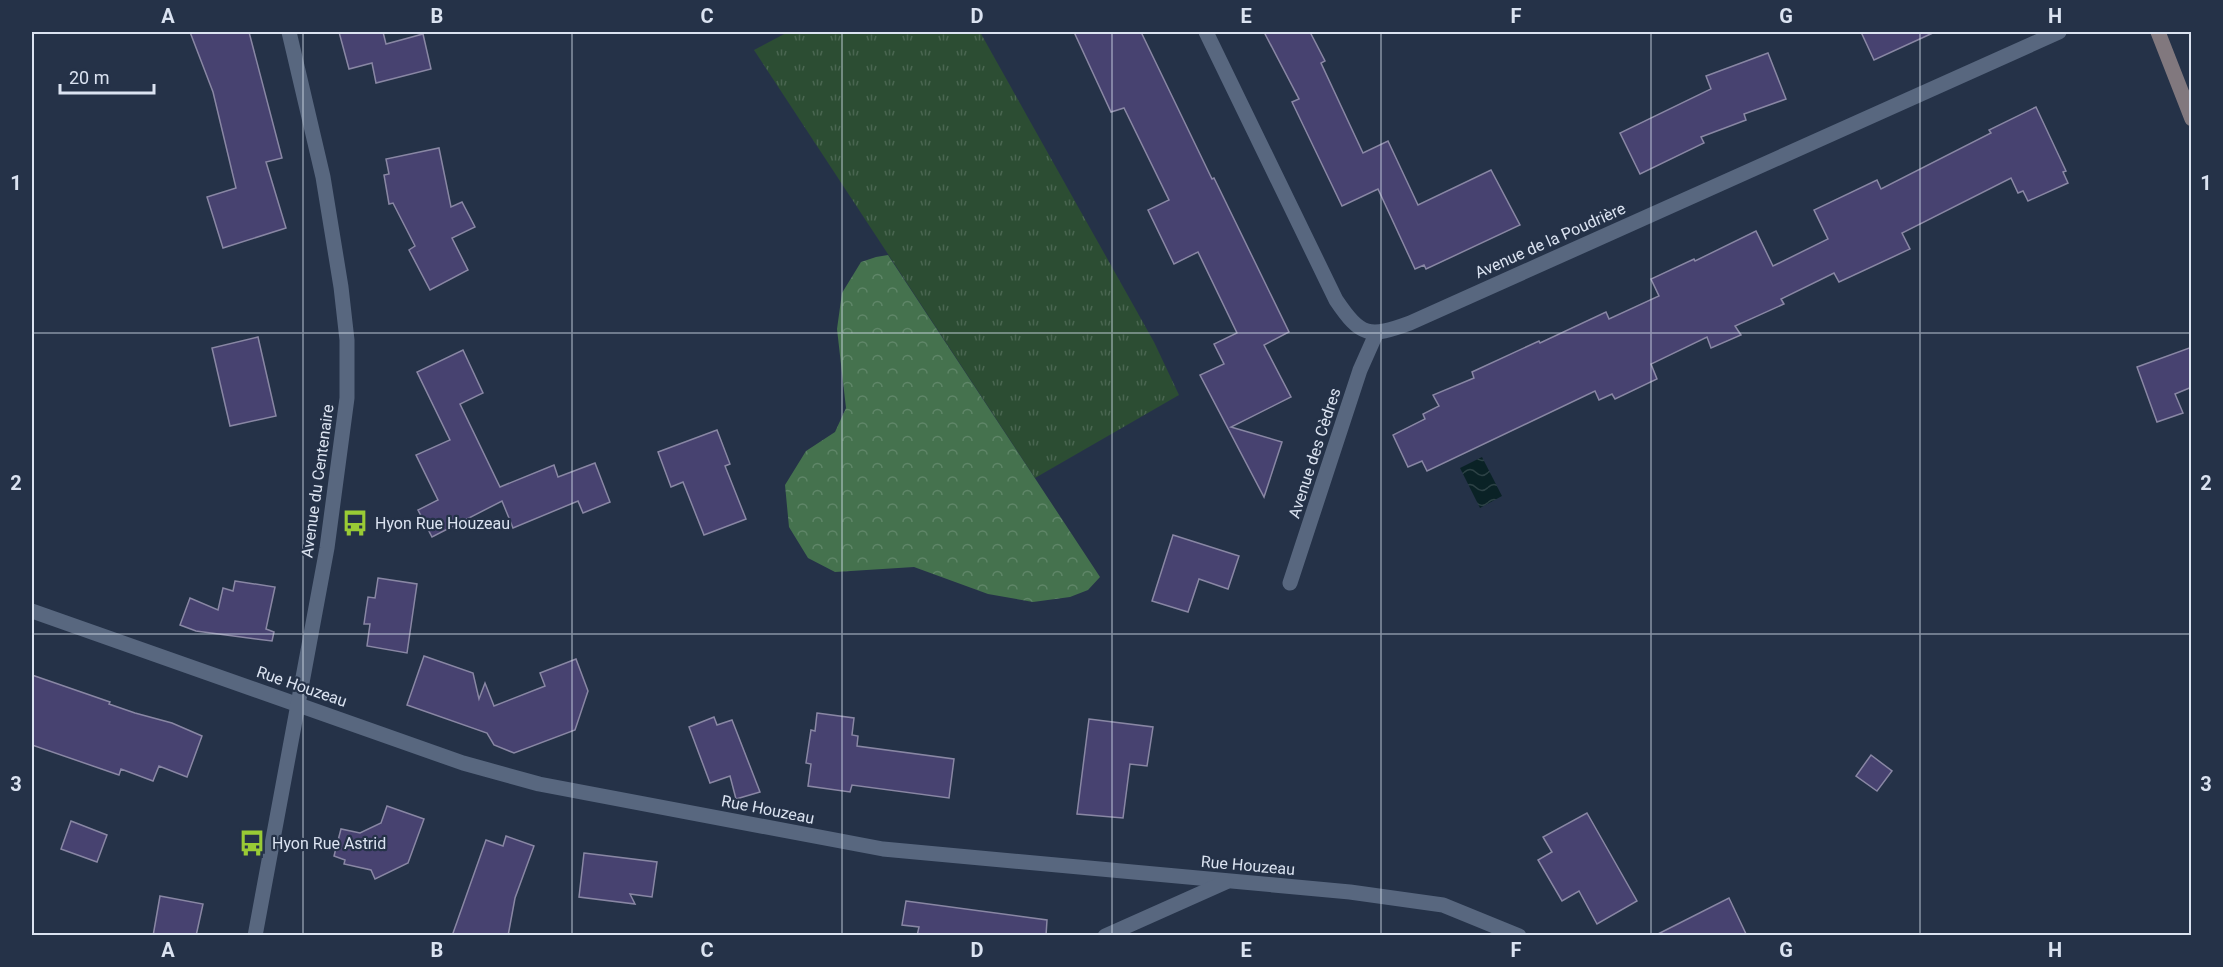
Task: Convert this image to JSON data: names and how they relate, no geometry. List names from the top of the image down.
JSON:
{
  "streets": {
    "street": [
      "Avenue de la Poudrière",
      "Avenue des Cèdres",
      "Avenue du Centenaire",
      "Rue Houzeau"
    ]
  },
  "crossings": [
    ["Avenue de la Poudrière", "Avenue des Cèdres"],
    ["Avenue du Centenaire", "Rue Houzeau"]
  ],
  "places": {
    "bus stop": ["Hyon Rue Houzeau", "Hyon Rue Astrid"]
  },
  "scale_bar": "20 m",
  "grid": {
    "columns": [
      "A",
      "B",
      "C",
      "D",
      "E",
      "F",
      "G",
      "H"
    ],
    "rows": ["1", "2", "3"]
  }
}
